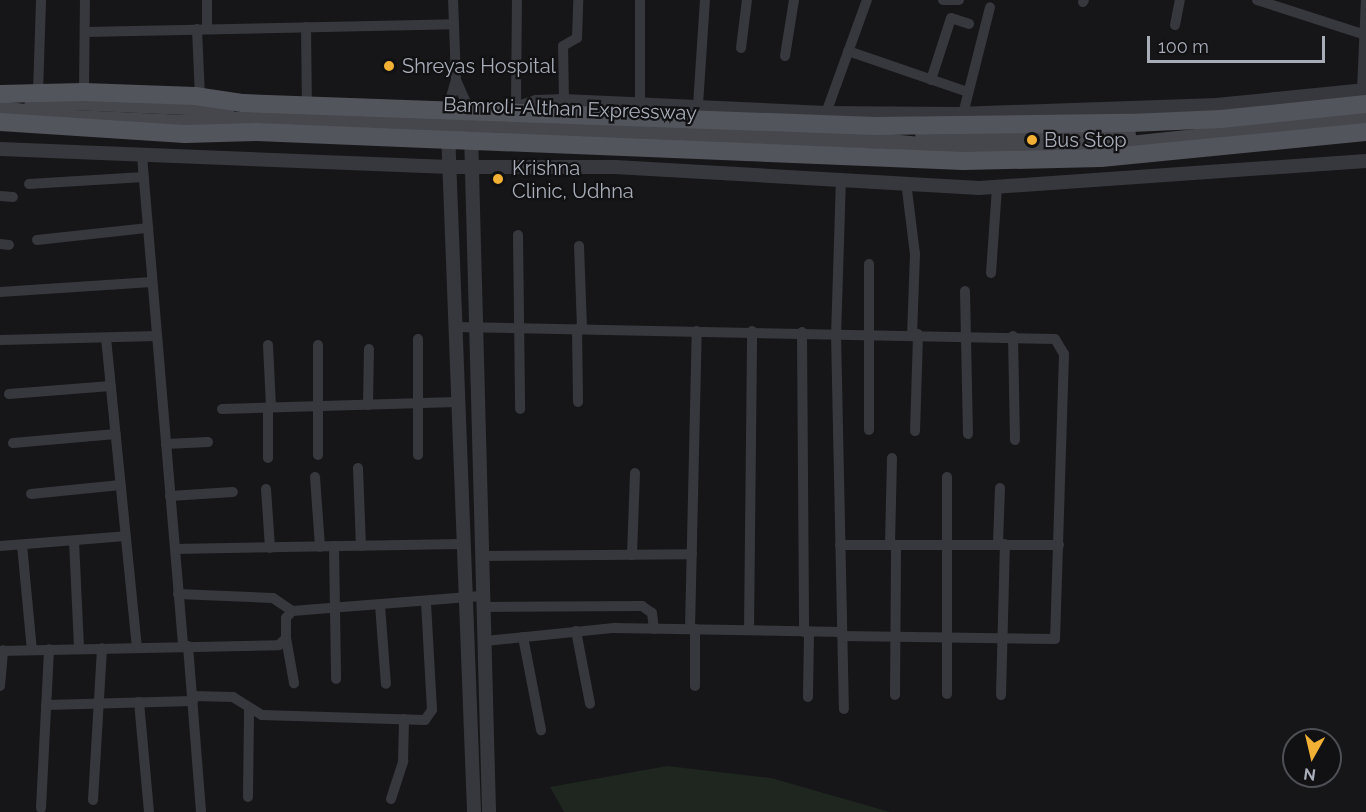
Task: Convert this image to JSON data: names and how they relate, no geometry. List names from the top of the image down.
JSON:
{
  "streets": {
    "main road": ["Bamroli-Althan Expressway"]
  },
  "places": ["Shreyas Hospital", "Bus Stop", "Krishna Clinic, Udhna"],
  "scale_bar": "100 m",
  "north": "bottom"
}
